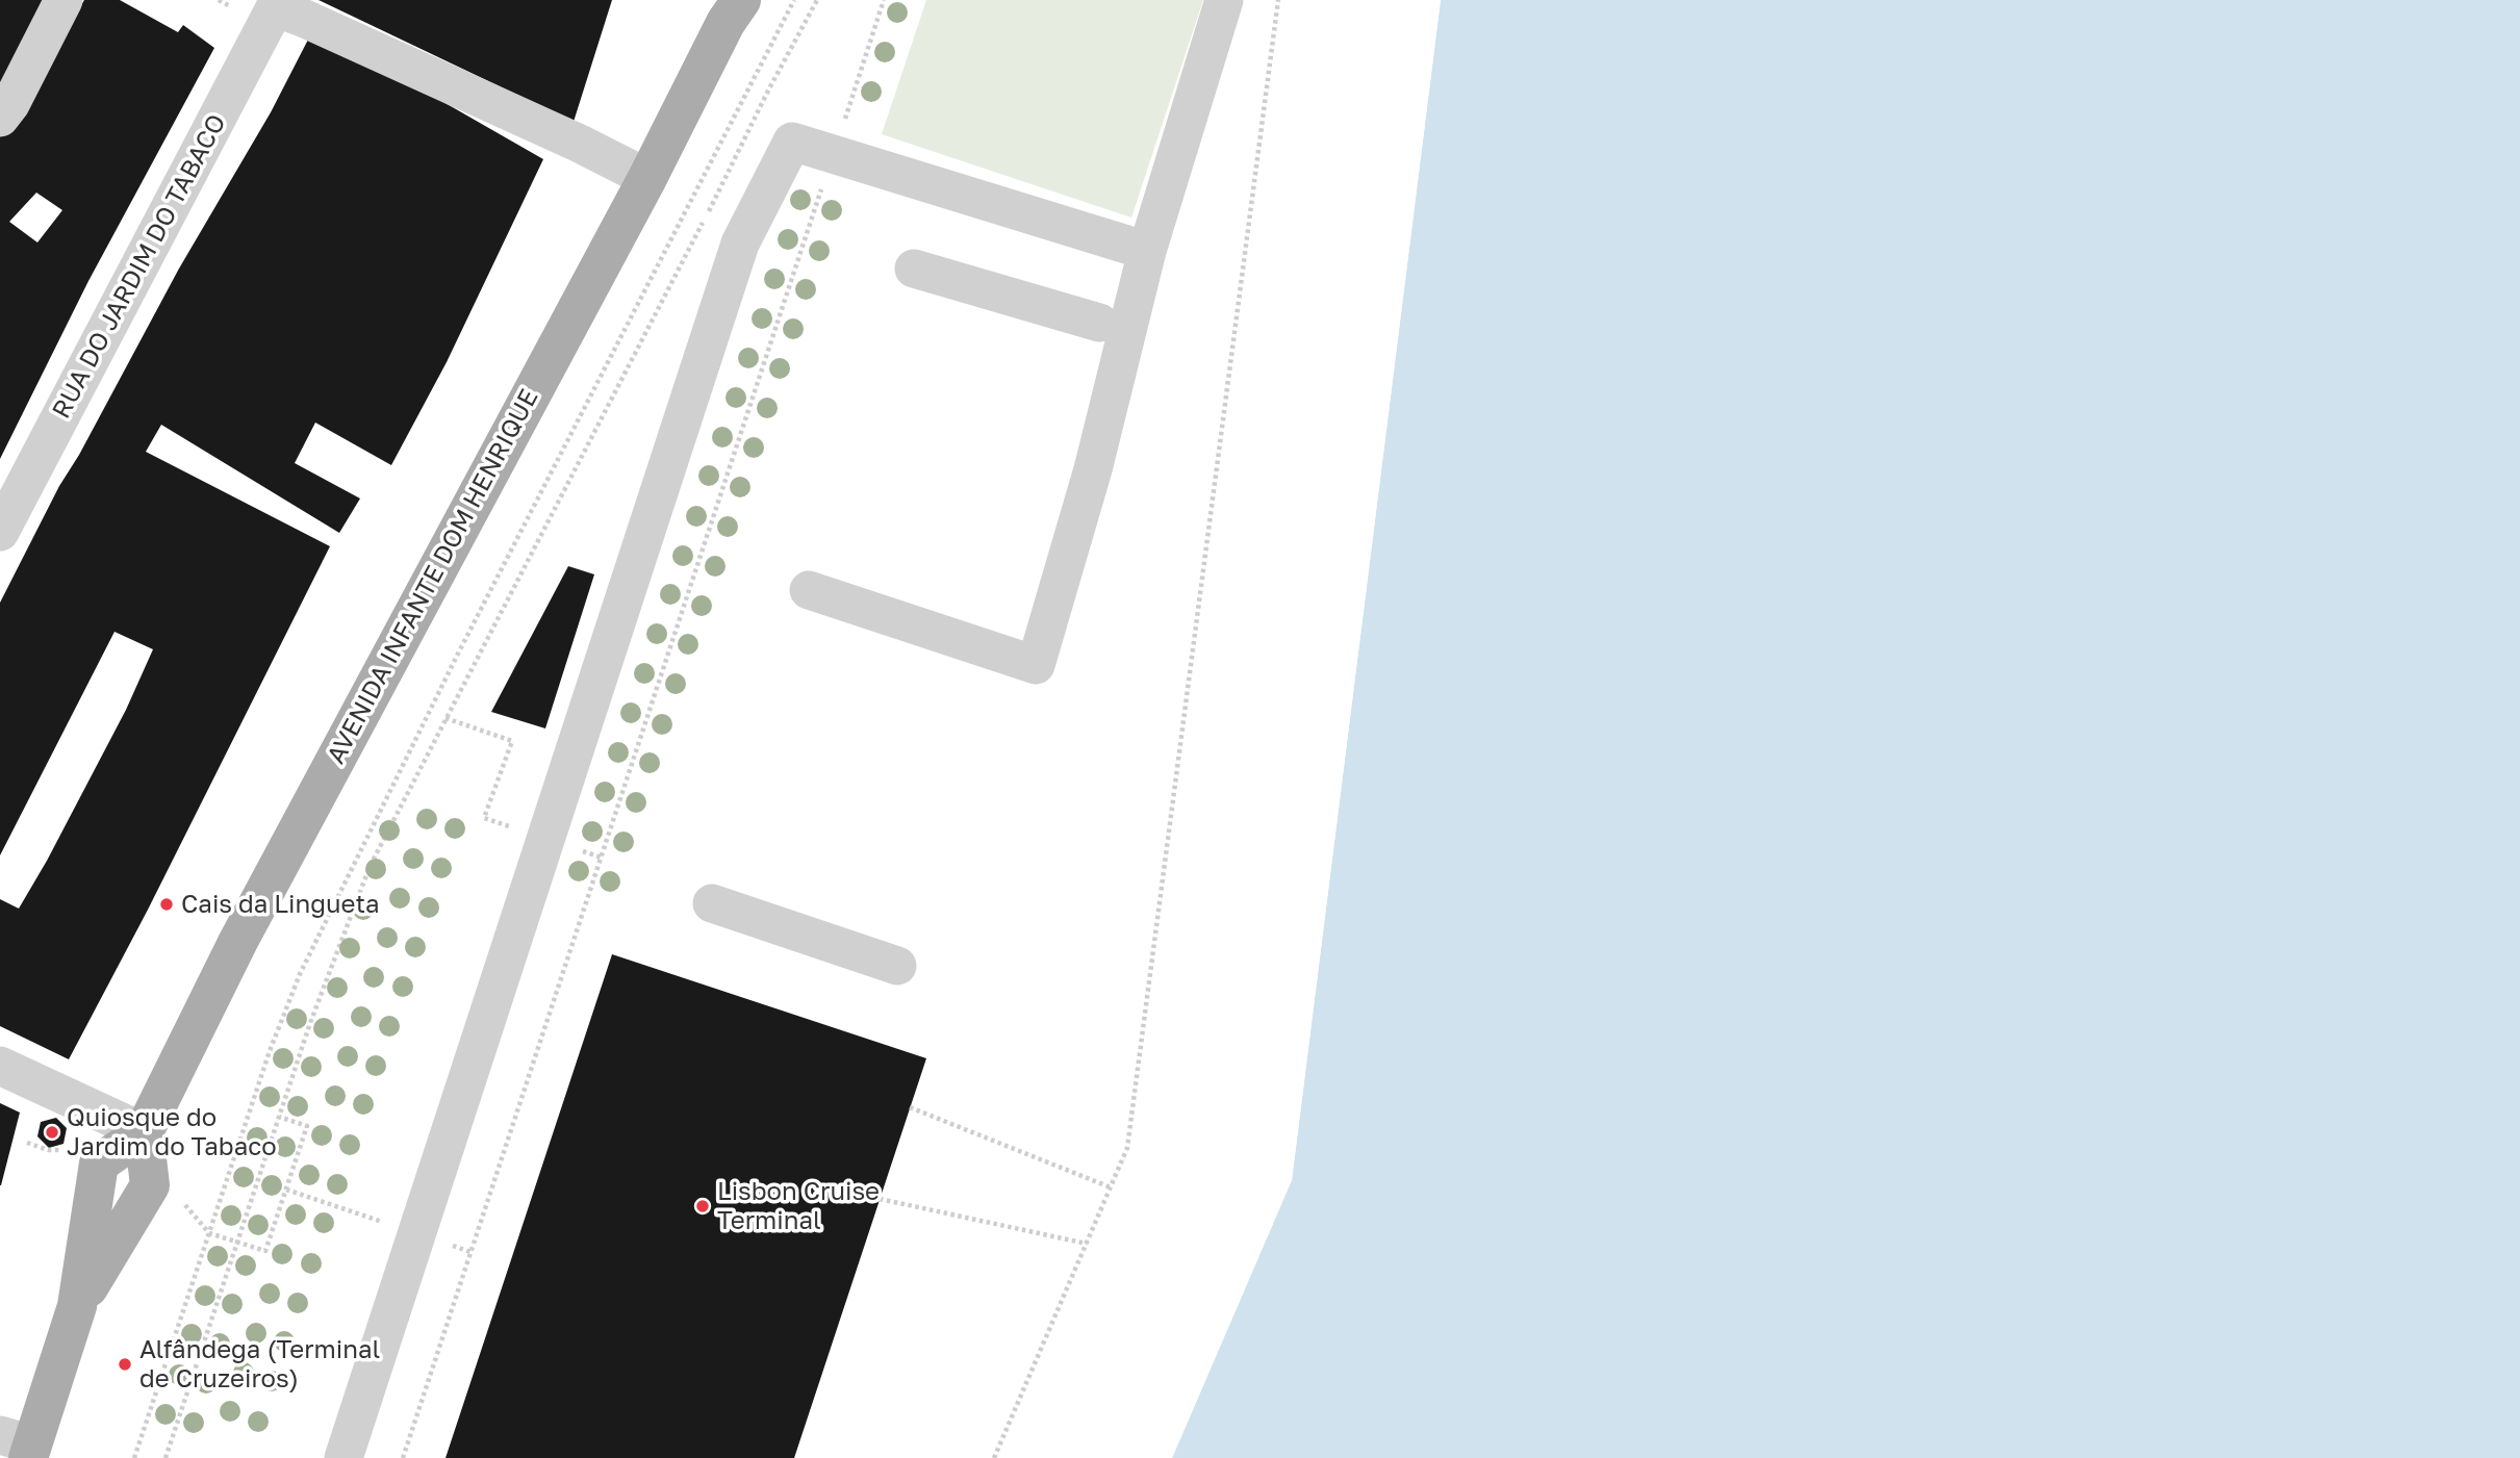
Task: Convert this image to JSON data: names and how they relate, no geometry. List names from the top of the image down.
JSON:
{
  "streets": {
    "main road": ["AVENIDA INFANTE DOM HENRIQUE"],
    "street": ["RUA DO JARDIM DO TABACO"]
  },
  "places": [
    "Cais da Lingueta",
    "Quiosque do Jardim do Tabaco",
    "Lisbon Cruise Terminal",
    "Alfândega (Terminal de Cruzeiros)"
  ]
}
